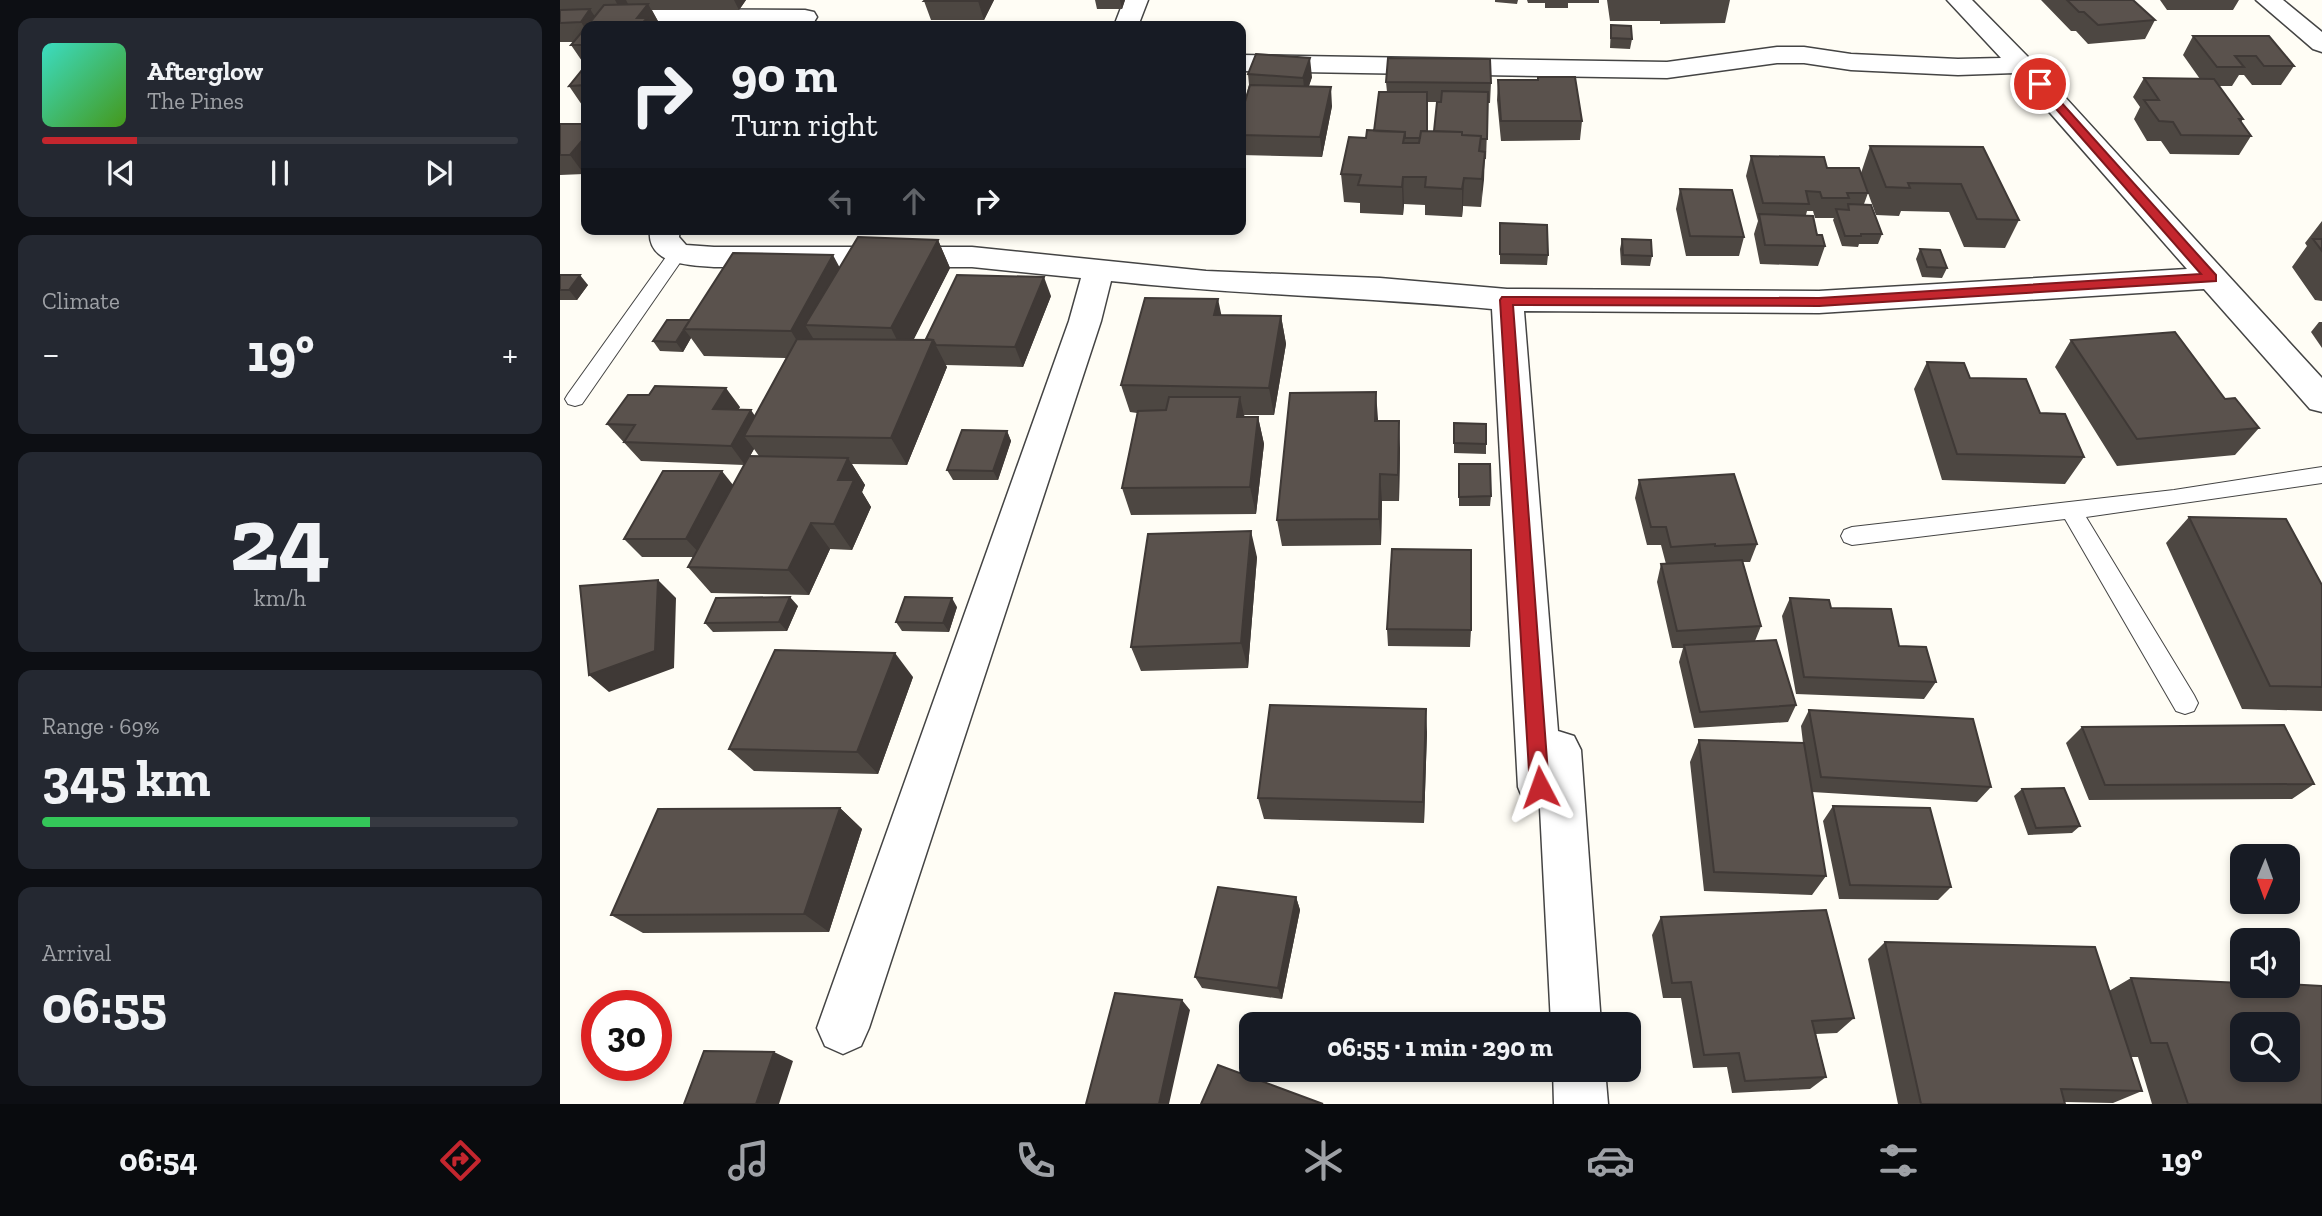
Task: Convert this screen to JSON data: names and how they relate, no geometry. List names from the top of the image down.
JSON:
{
  "north": "bottom",
  "page": {
    "turn": ["90 m", "Turn right"],
    "song": ["Afterglow", "The Pines"],
    "tile": [
      "Climate",
      ["24", "km/h"],
      ["Range · 69%", "345 km"],
      ["Arrival", "06:55"]
    ],
    "heat": ["−", "19°", "+"],
    "limit": "30",
    "trip": "06:55 · 1 min · 290 m",
    "tabs": ["06:54", "19°"]
  }
}
